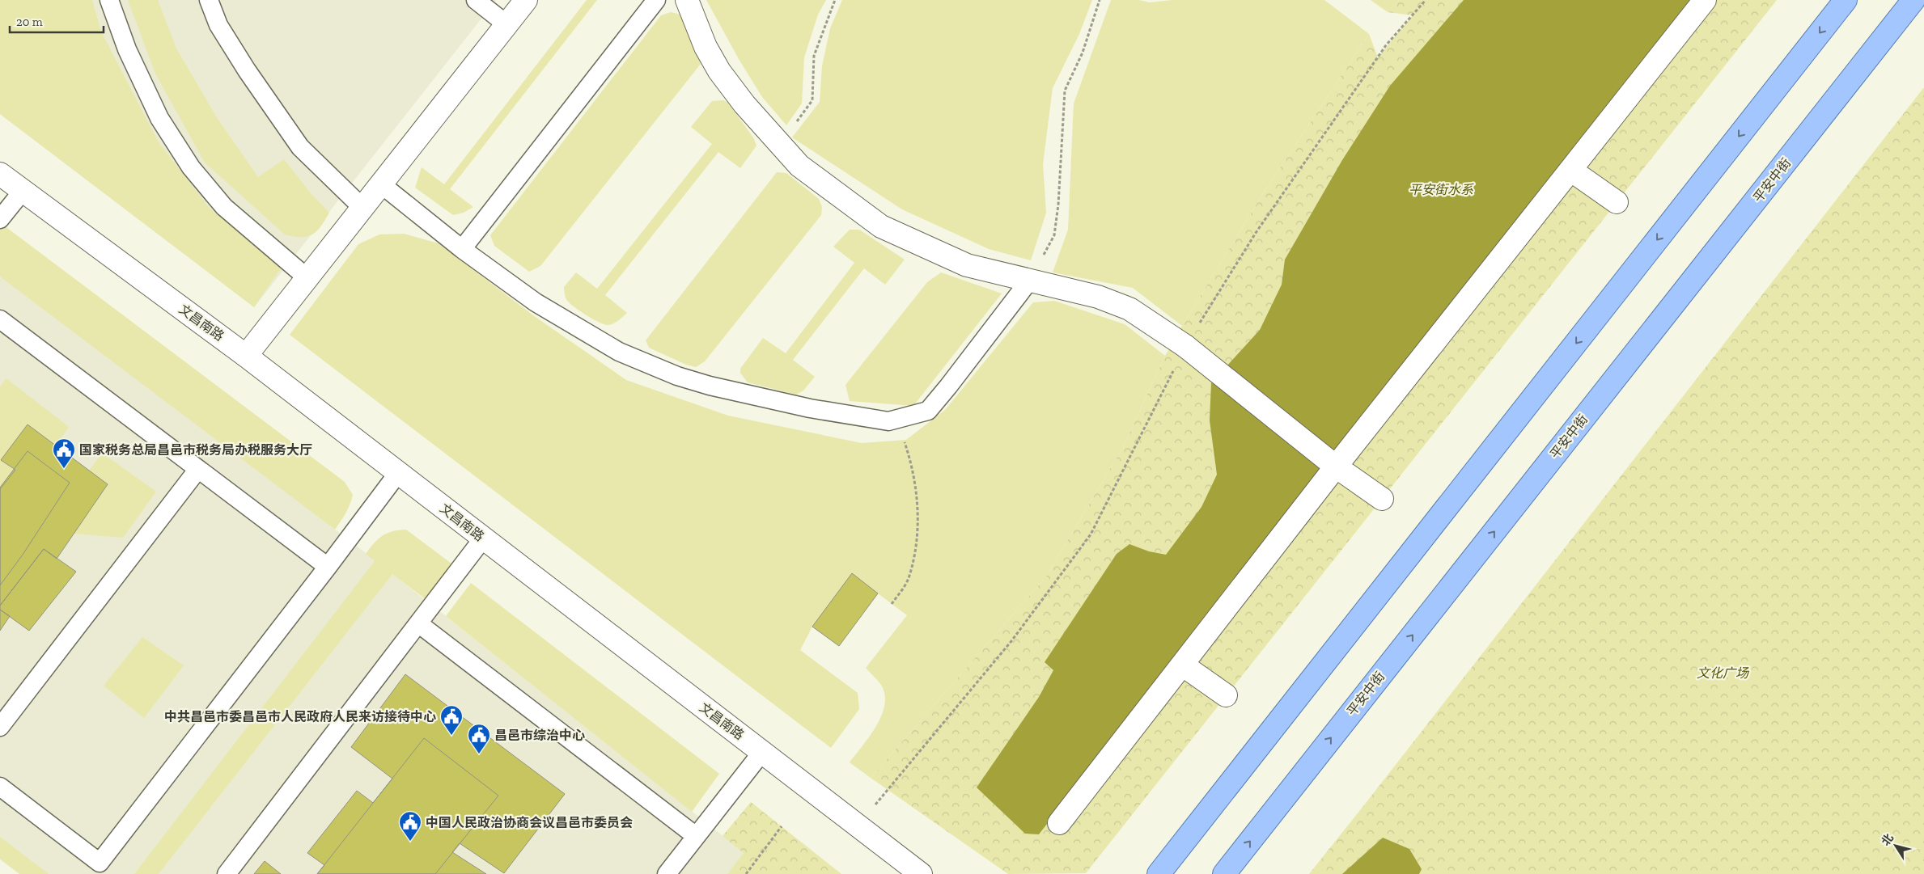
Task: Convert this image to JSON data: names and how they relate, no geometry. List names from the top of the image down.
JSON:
{
  "streets": {
    "main road": ["平安中街"],
    "street": ["文昌南路"]
  },
  "parks": ["平安街水系", "文化广场"],
  "places": {
    "public building": [
      "国家税务总局昌邑市税务局办税服务大厅",
      "中共昌邑市委昌邑市人民政府人民来访接待中心",
      "昌邑市综治中心",
      "中国人民政治协商会议昌邑市委员会"
    ]
  },
  "scale_bar": "20 m",
  "north": "top left"
}
